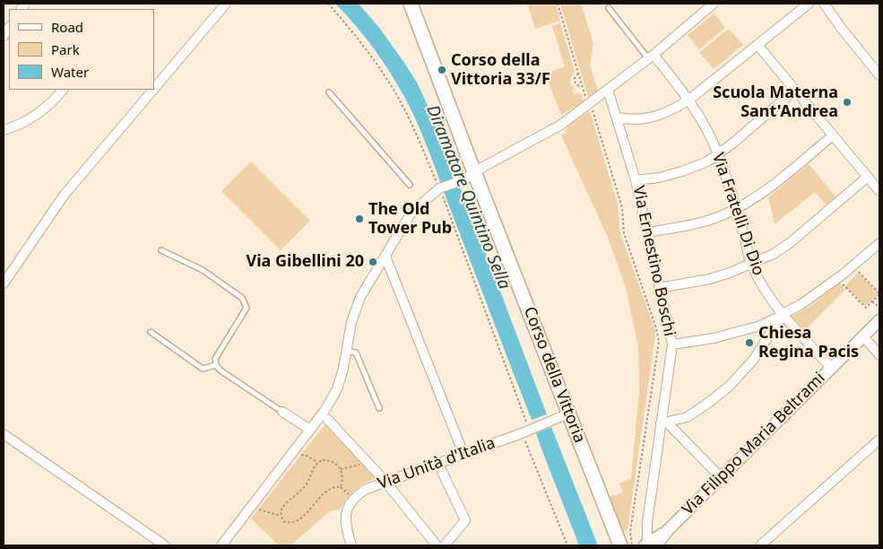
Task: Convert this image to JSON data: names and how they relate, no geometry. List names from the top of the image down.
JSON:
{
  "streets": {
    "main road": ["Corso della Vittoria"],
    "street": [
      "Via Fratelli Di Dio",
      "Via Ernestino Boschi",
      "Via Filippo Maria Beltrami",
      "Via Unità d'Italia"
    ]
  },
  "crossings": [
    ["Via Fratelli Di Dio", "Via Filippo Maria Beltrami"],
    ["Via Ernestino Boschi", "Via Filippo Maria Beltrami"],
    ["Corso della Vittoria", "Via Unità d'Italia"]
  ],
  "water": ["Diramatore Quintino Sella"],
  "places": [
    "Corso della Vittoria 33/F",
    "Scuola Materna Sant'Andrea",
    "The Old Tower Pub",
    "Via Gibellini 20",
    "Chiesa Regina Pacis"
  ],
  "legend": ["Road", "Park", "Water"]
}
